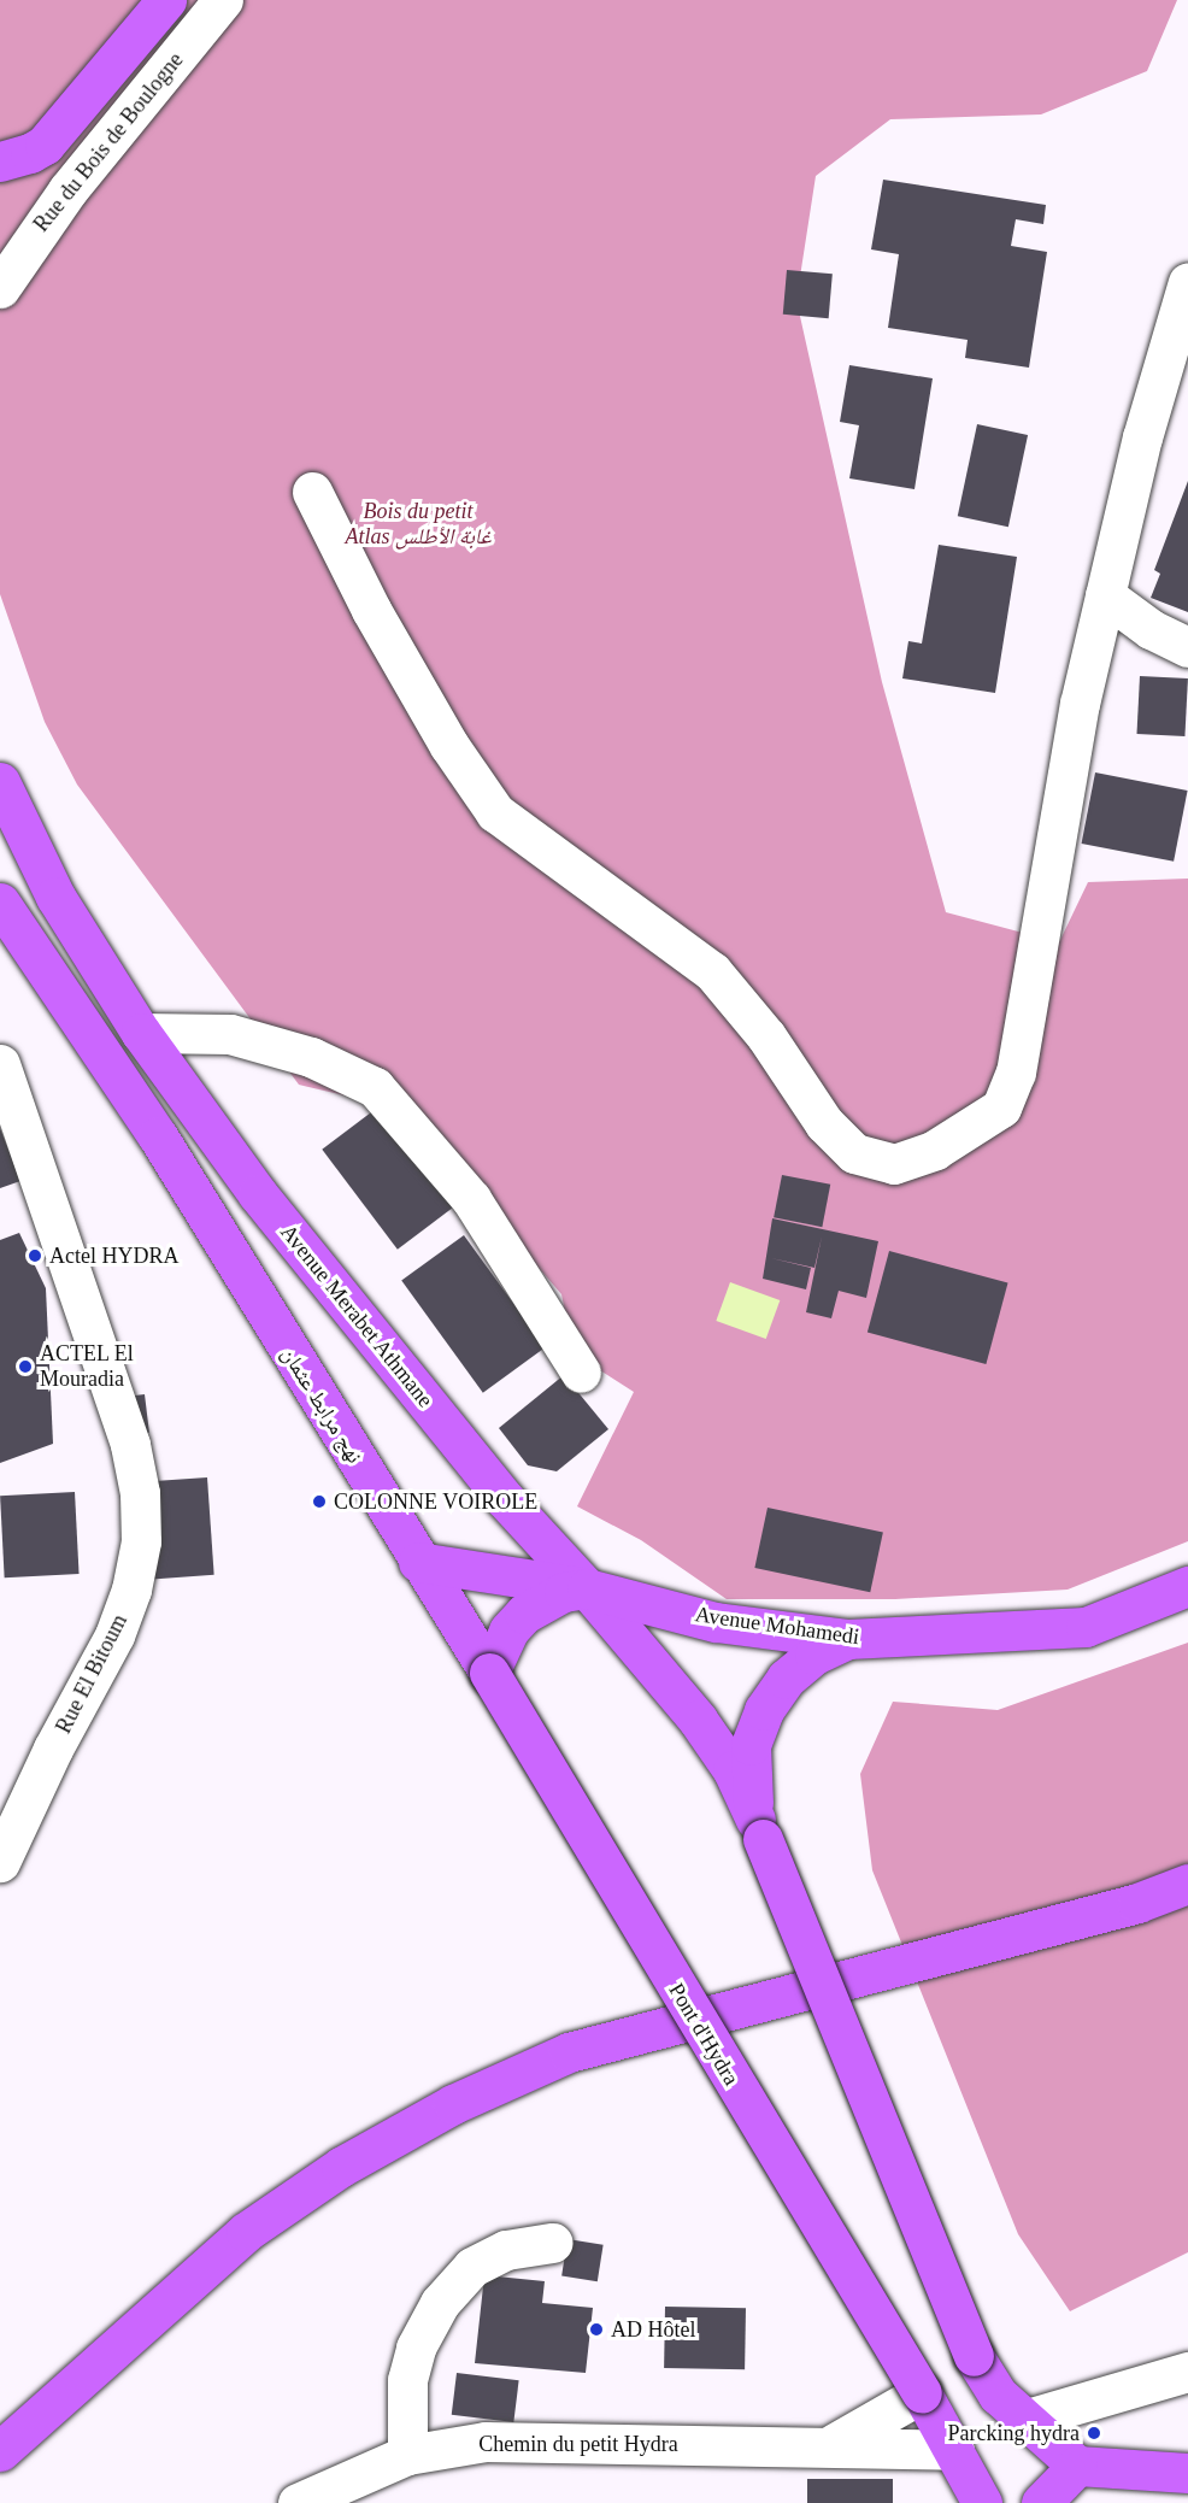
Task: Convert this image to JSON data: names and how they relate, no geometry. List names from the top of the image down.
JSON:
{
  "streets": {
    "main road": [
      "Avenue Merabet Athmane",
      "نهج مرابط عثمان",
      "Avenue Mohamedi",
      "Pont d'Hydra"
    ],
    "street": ["Rue du Bois de Boulogne", "Rue El Bitoum", "Chemin du petit Hydra"]
  },
  "crossings": [
    ["Avenue Merabet Athmane", "Avenue Mohamedi"],
    ["نهج مرابط عثمان", "Avenue Mohamedi"],
    ["نهج مرابط عثمان", "Pont d'Hydra"],
    ["Avenue Mohamedi", "Pont d'Hydra"],
    ["Pont d'Hydra", "Chemin du petit Hydra"]
  ],
  "parks": ["Bois du petit Atlas غابة الأطلس"],
  "places": [
    "Actel HYDRA",
    "ACTEL El Mouradia",
    "COLONNE VOIROLE",
    "AD Hôtel",
    "Parcking hydra"
  ]
}
